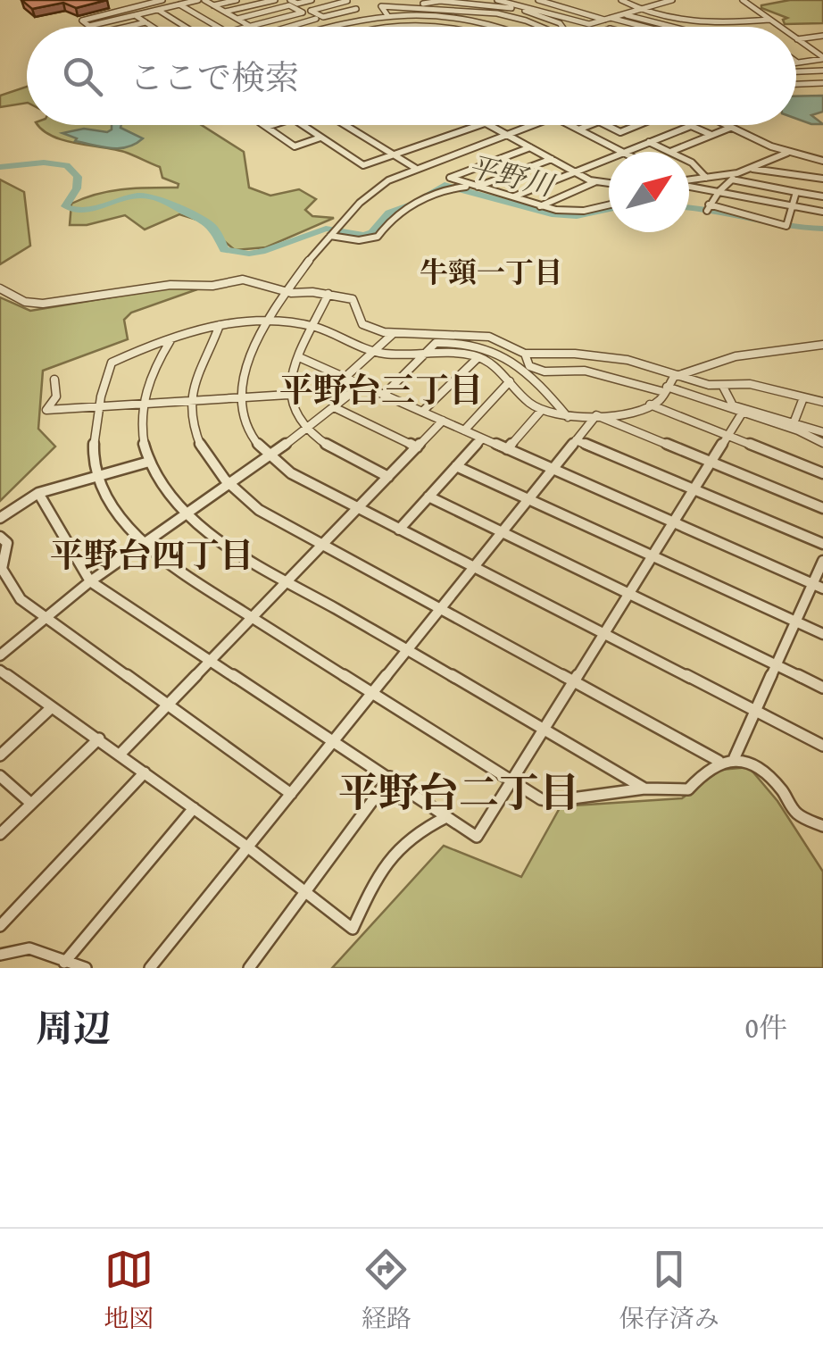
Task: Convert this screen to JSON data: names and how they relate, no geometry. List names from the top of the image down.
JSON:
{
  "districts": [
    "牛頸一丁目",
    "平野台三丁目",
    "平野台四丁目",
    "平野台二丁目"
  ],
  "water": ["平野川"],
  "north": "top right",
  "page": {
    "search": "ここで検索",
    "heading": ["周辺", "0件"],
    "nav": ["地図", "経路", "保存済み"]
  }
}
